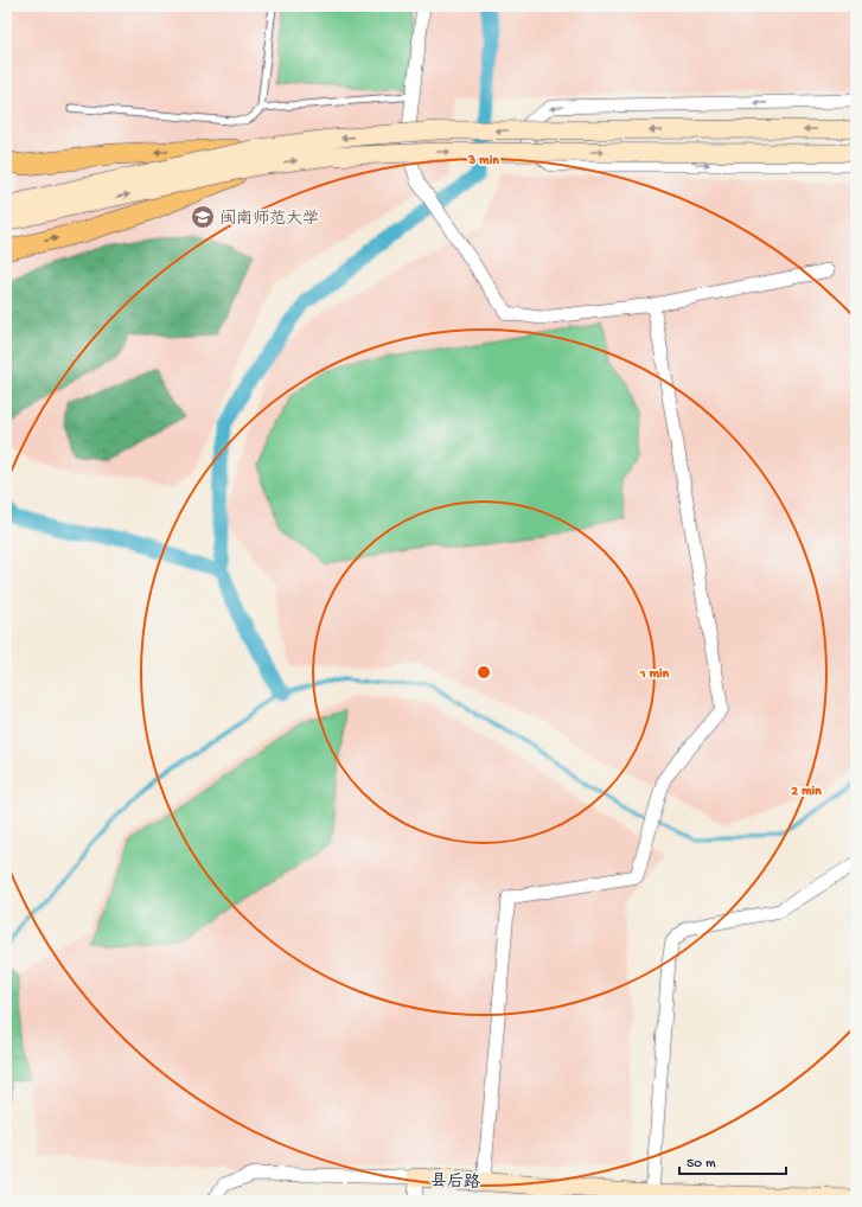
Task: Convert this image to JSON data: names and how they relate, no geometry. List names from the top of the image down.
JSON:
{
  "streets": {
    "street": ["县后路"]
  },
  "places": {
    "school or university": ["闽南师范大学"]
  },
  "scale_bar": "50 m",
  "rings": ["3 min", "1 min", "2 min"]
}
